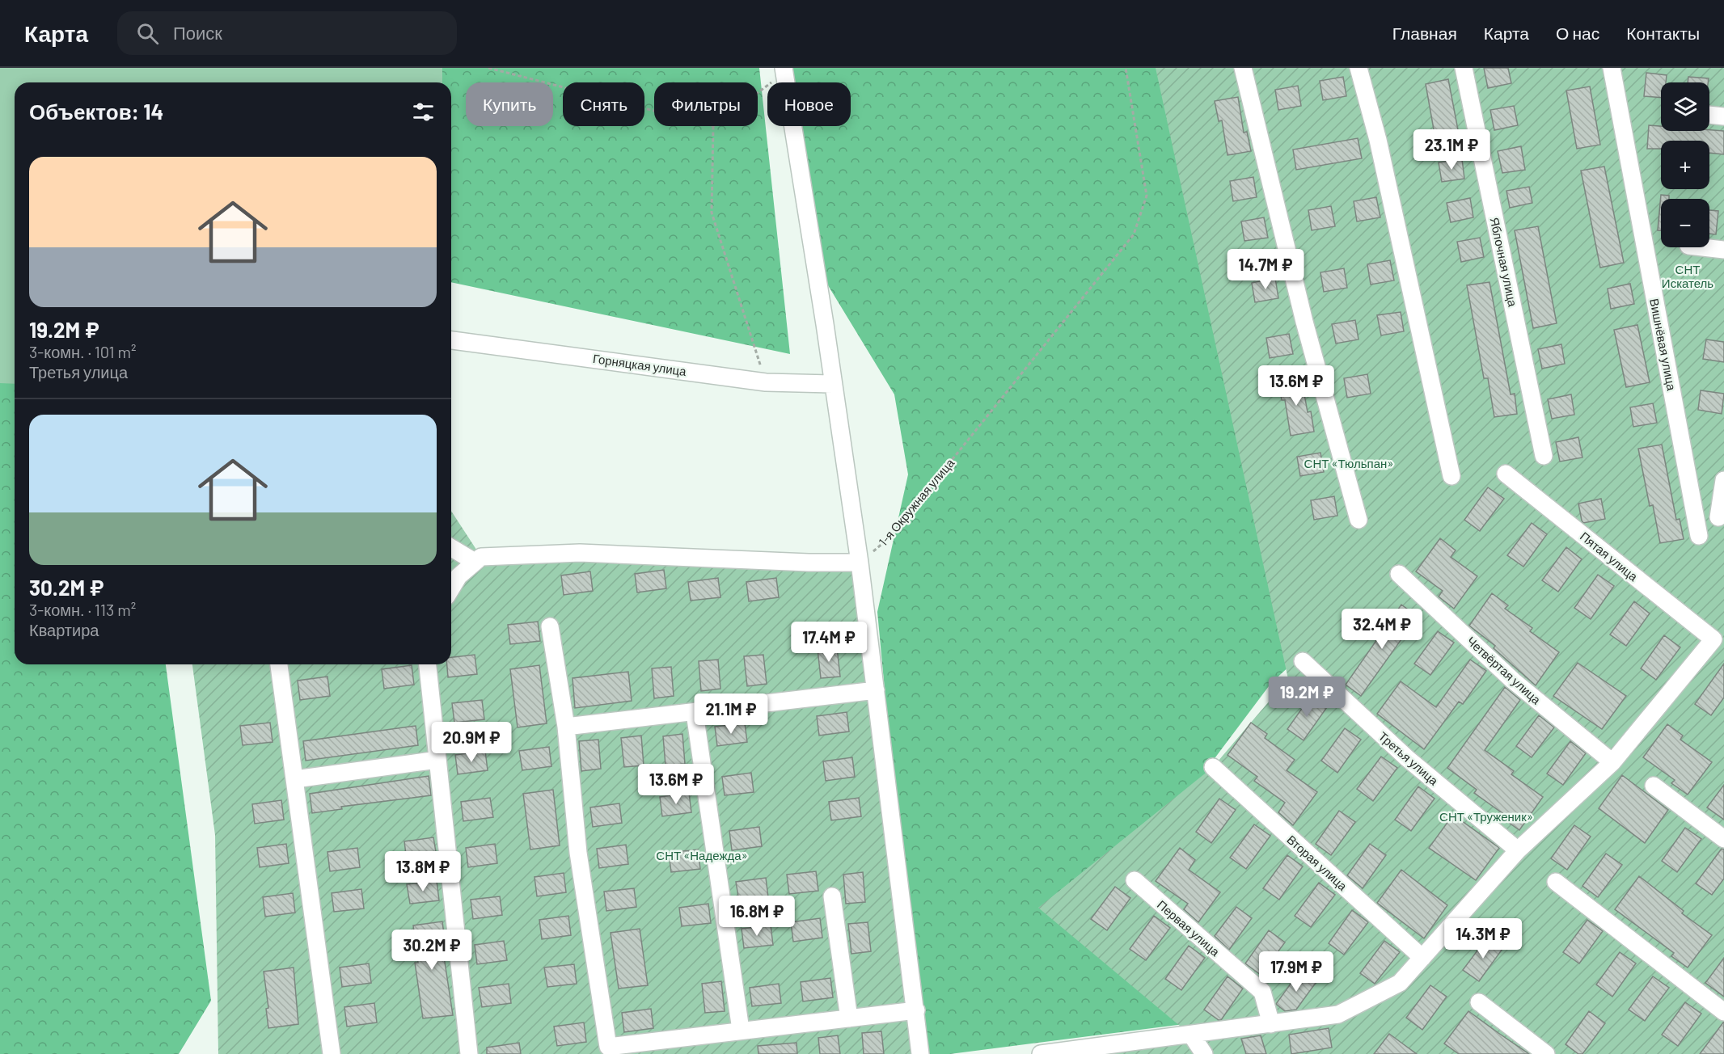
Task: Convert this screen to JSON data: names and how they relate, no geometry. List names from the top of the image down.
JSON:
{
  "streets": {
    "street": [
      "Яблочная улица",
      "Вишнёвая улица",
      "Горняцкая улица",
      "Пятая улица",
      "Четвёртая улица",
      "Третья улица",
      "Вторая улица",
      "Первая улица"
    ],
    "path": ["1-я Окружная улица"]
  },
  "crossings": [
    ["Пятая улица", "Четвёртая улица"]
  ],
  "parks": [
    "СНТ Искатель",
    "СНТ «Тюльпан»",
    "СНТ «Труженик»",
    "СНТ «Надежда»"
  ],
  "page": {
    "header": "Карта",
    "search": "Поиск",
    "nav": [
      "Главная",
      "Карта",
      "О нас",
      "Контакты"
    ],
    "map_buttons": ["+", "−"],
    "chip": [
      "Купить",
      "Снять",
      "Фильтры",
      "Новое"
    ],
    "heading": "Объектов: 14",
    "price": [
      "23.1M ₽",
      "14.7M ₽",
      "13.6M ₽",
      "32.4M ₽",
      "17.4M ₽",
      "19.2M ₽",
      "21.1M ₽",
      "20.9M ₽",
      "13.6M ₽",
      "13.8M ₽",
      "16.8M ₽",
      "14.3M ₽",
      "30.2M ₽",
      "17.9M ₽"
    ],
    "list": [
      {
        "name": "19.2M ₽",
        "note": "3-комн. · 101 m² · Третья улица"
      },
      {
        "name": "30.2M ₽",
        "note": "3-комн. · 113 m² · Квартира"
      }
    ]
  }
}
